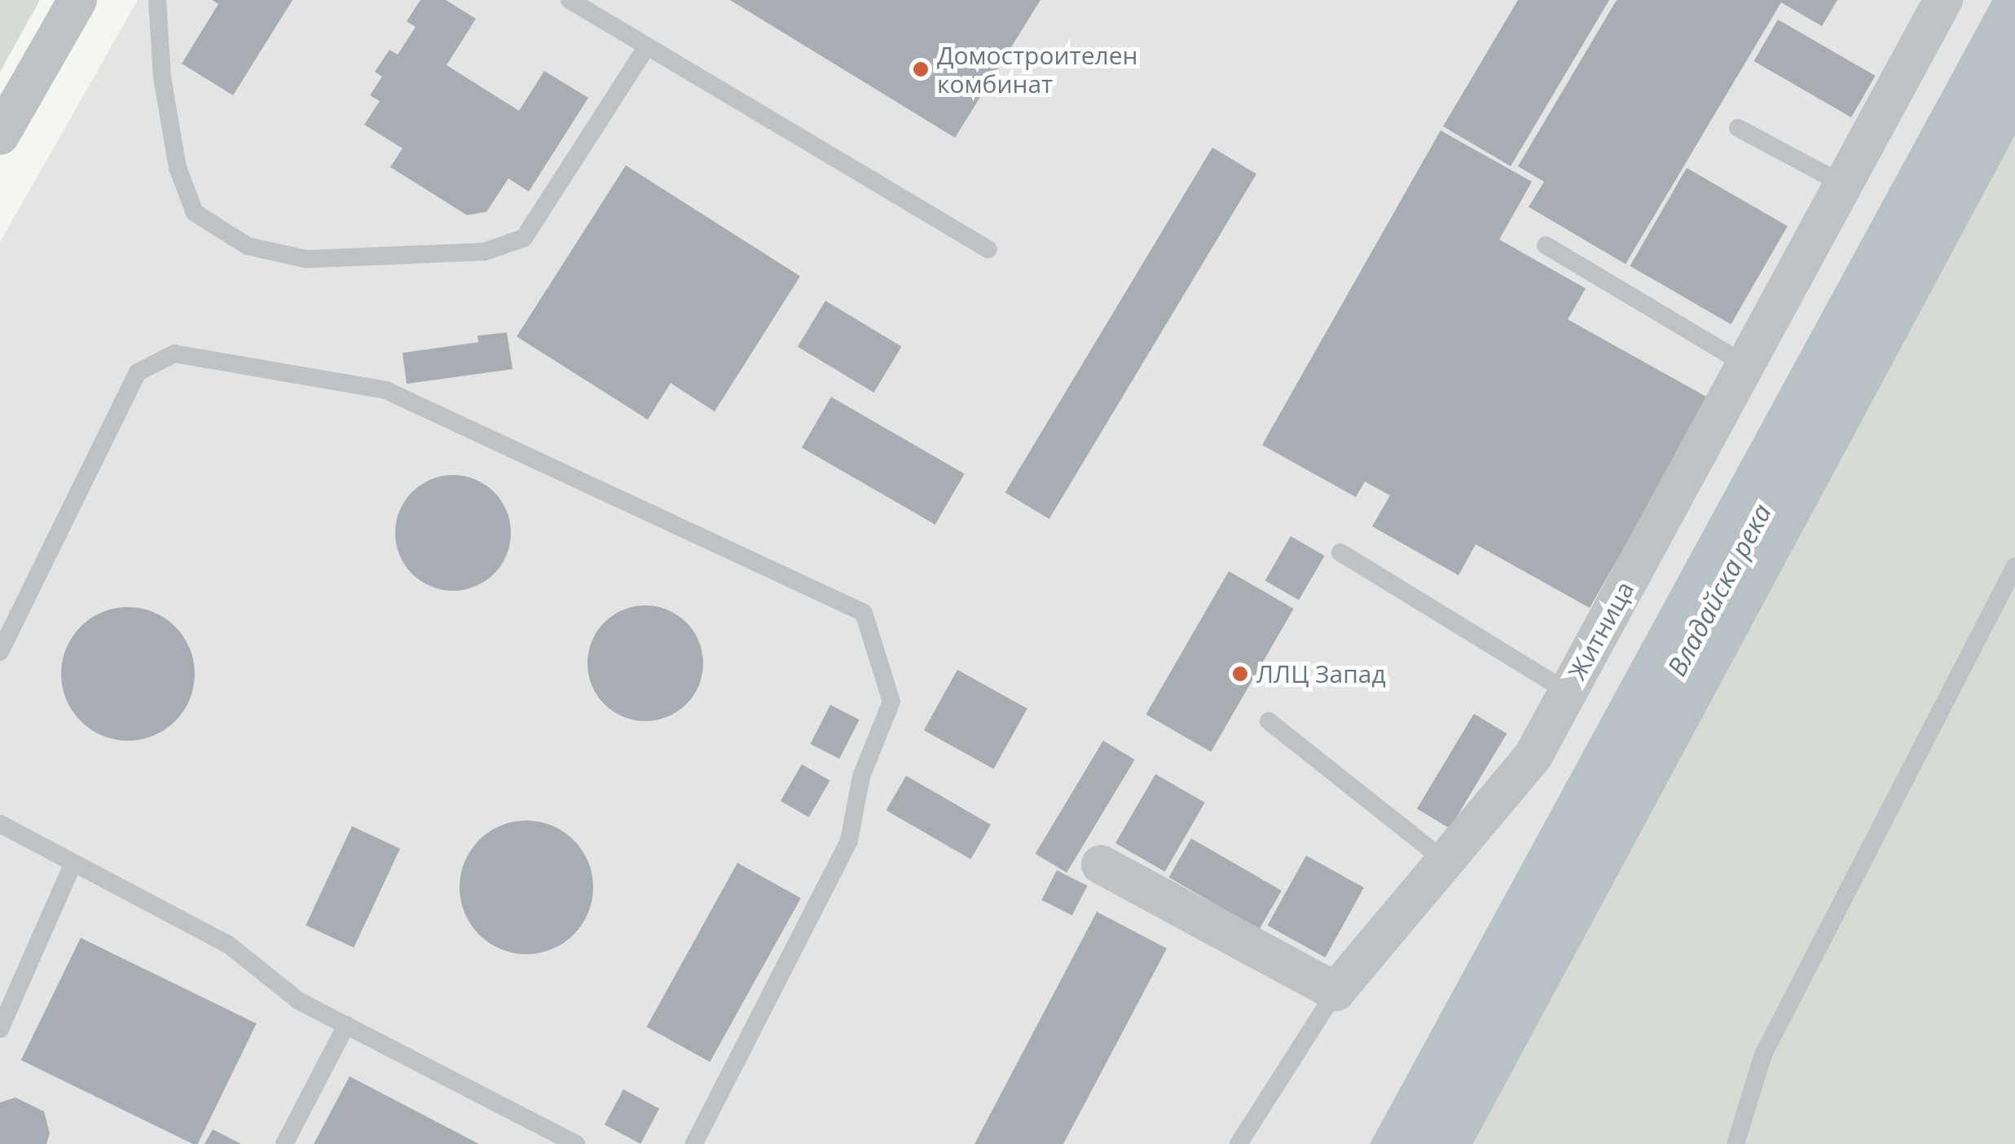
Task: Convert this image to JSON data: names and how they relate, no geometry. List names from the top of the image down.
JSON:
{
  "streets": {
    "street": ["Житница"]
  },
  "water": ["Владайска река"],
  "places": ["Домостроителен комбинат", "ЛЛЦ Запад"]
}
